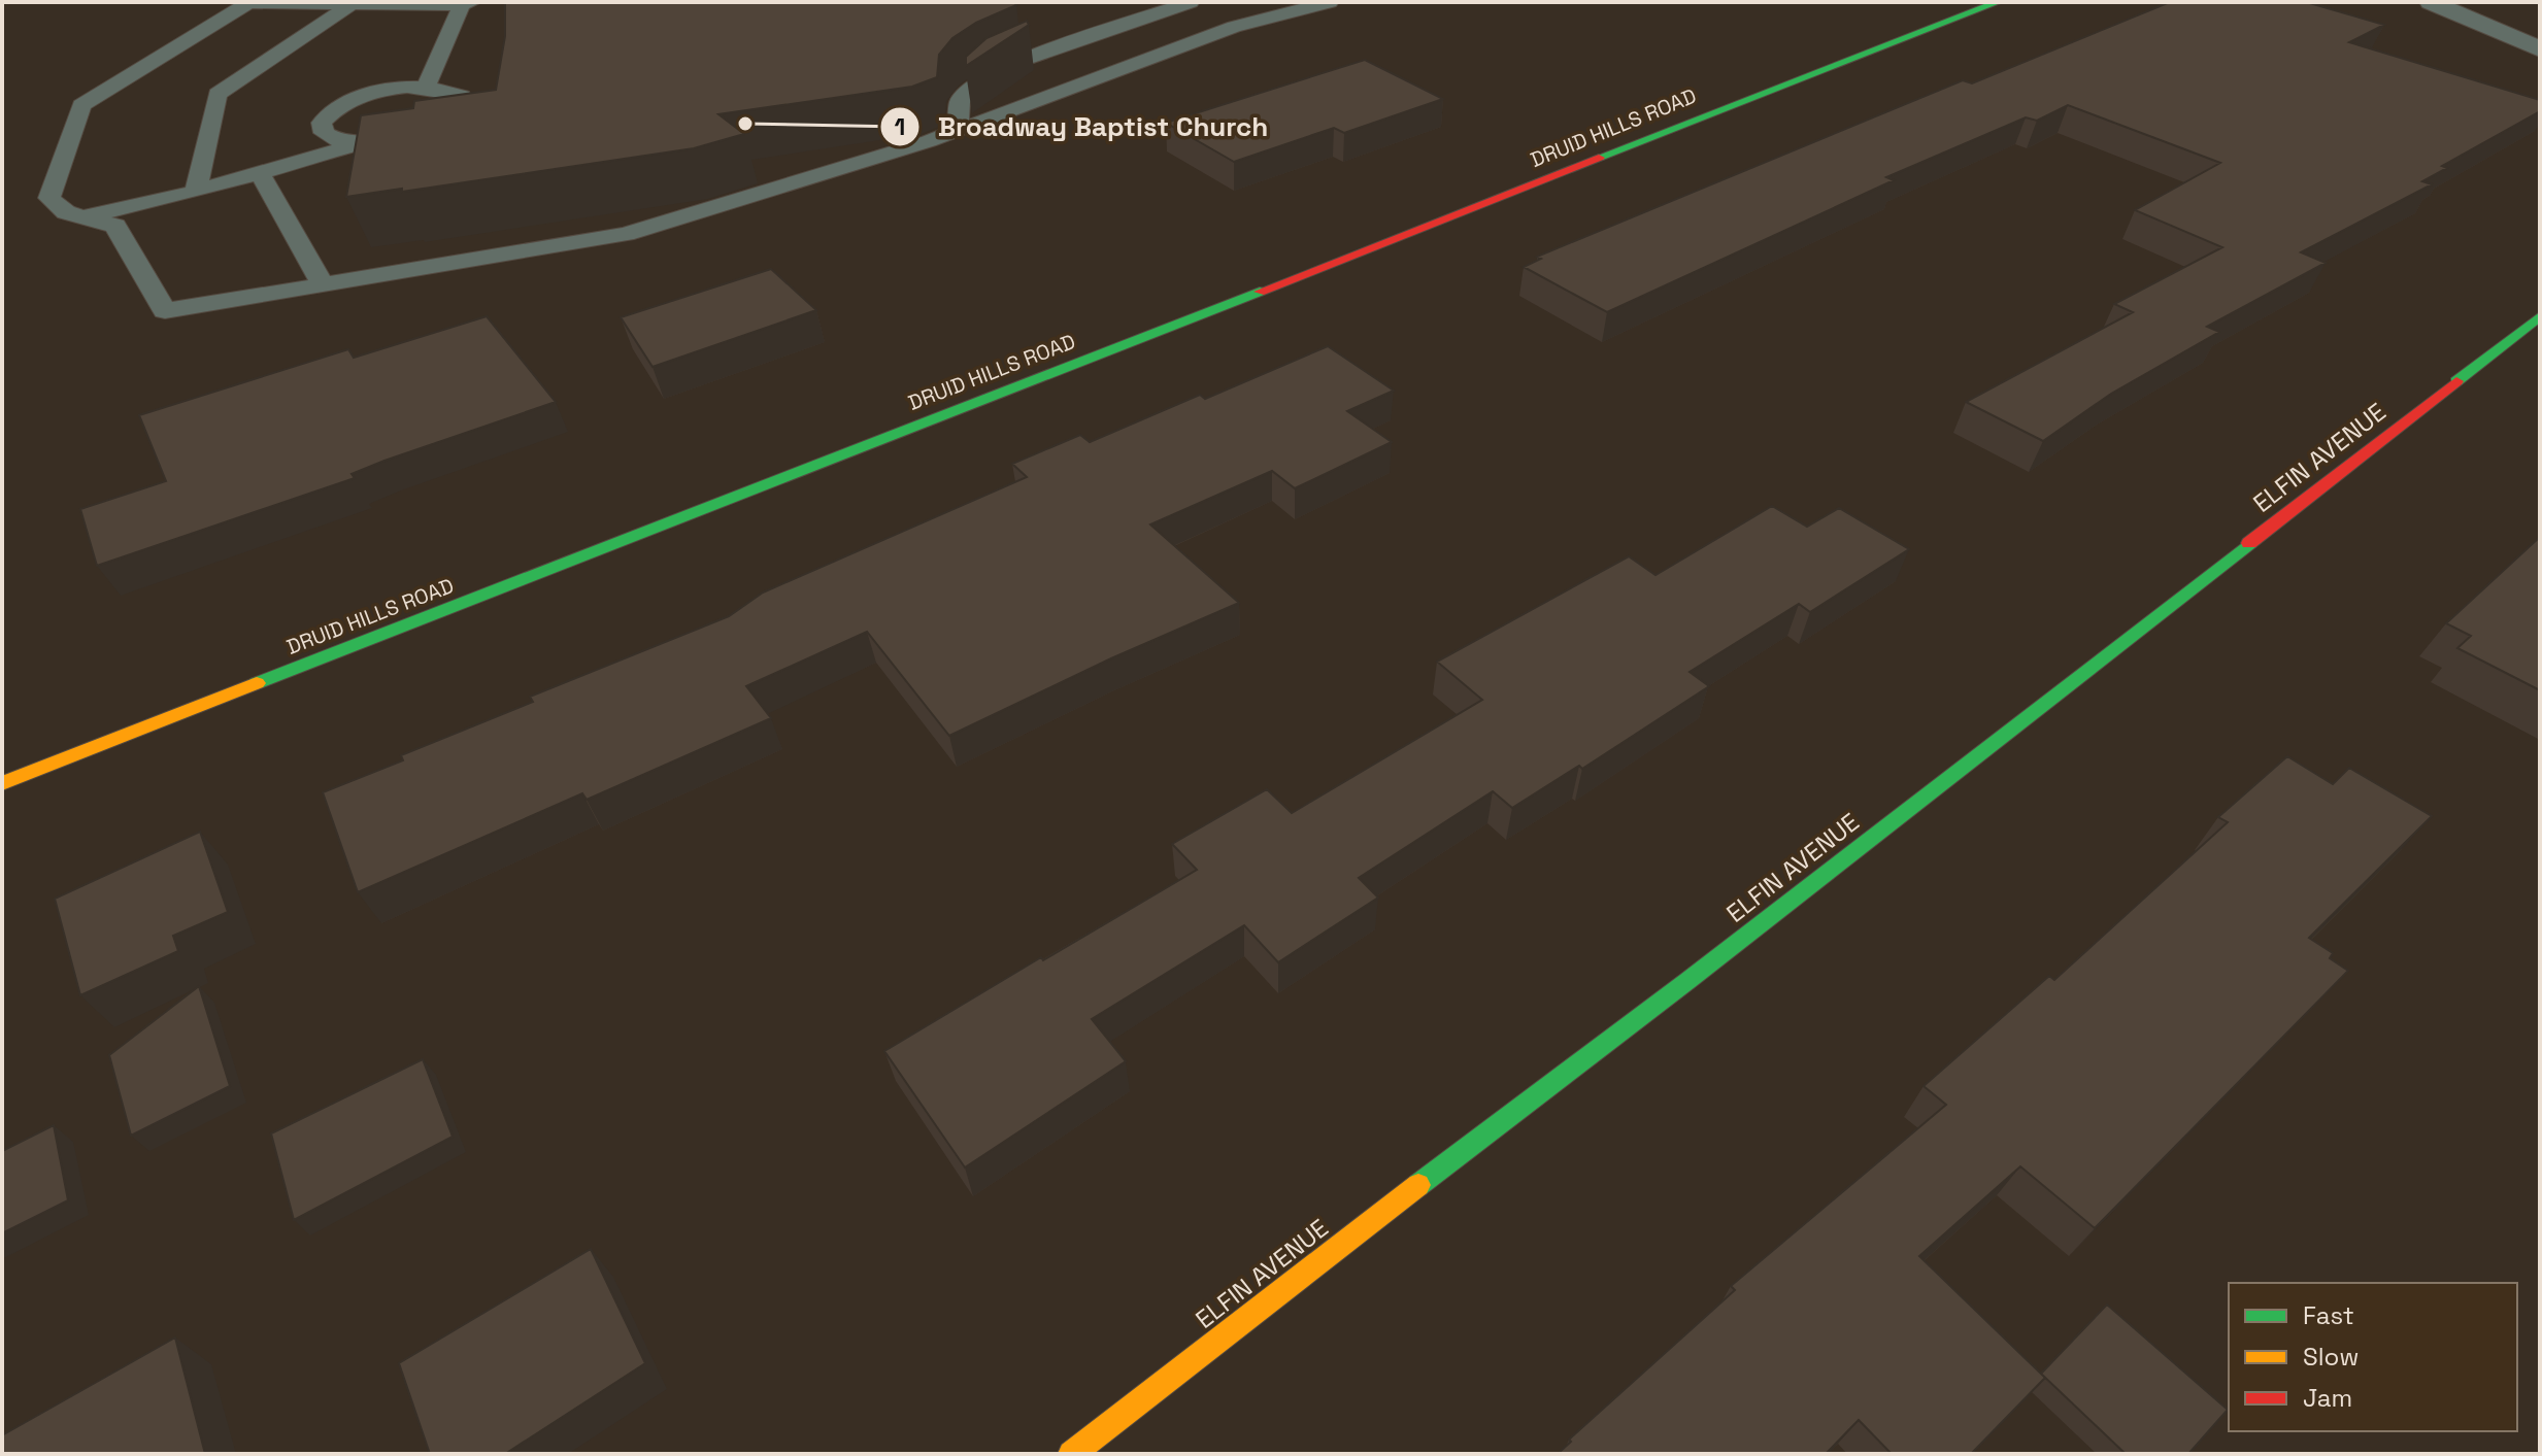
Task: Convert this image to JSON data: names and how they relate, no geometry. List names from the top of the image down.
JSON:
{
  "streets": {
    "street": ["DRUID HILLS ROAD", "ELFIN AVENUE"]
  },
  "places": ["Broadway Baptist Church"],
  "legend": ["Fast", "Slow", "Jam"]
}
